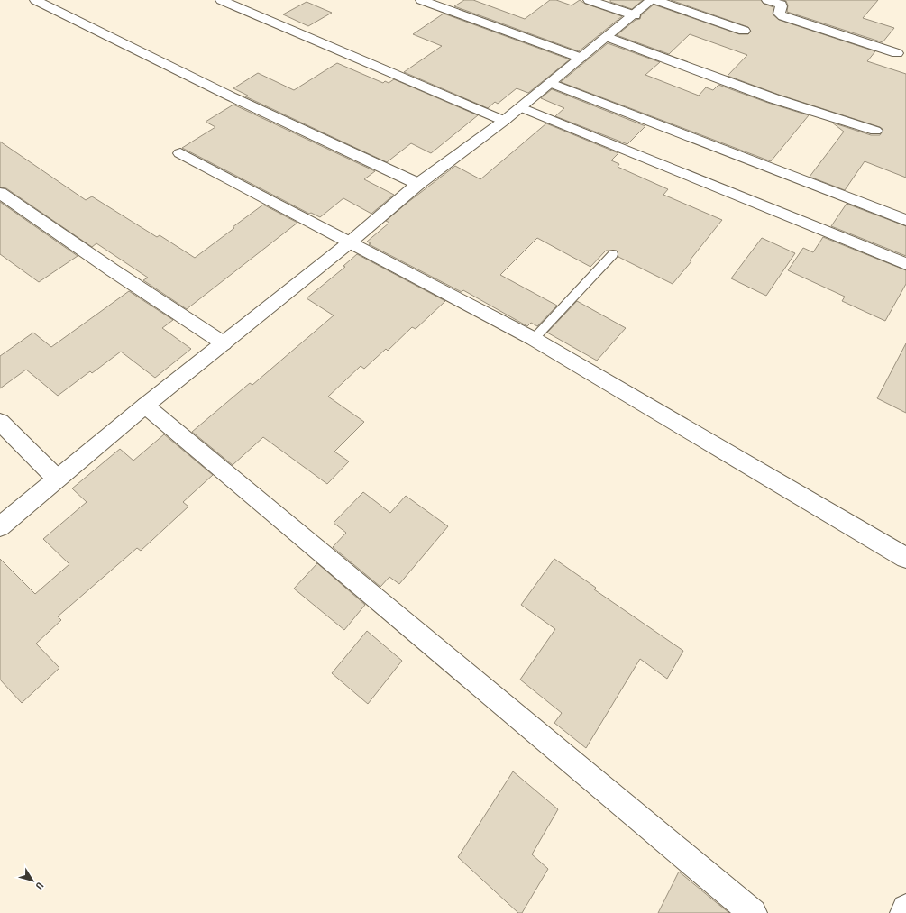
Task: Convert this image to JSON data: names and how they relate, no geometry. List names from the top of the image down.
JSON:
{
  "north": "bottom right"
}
